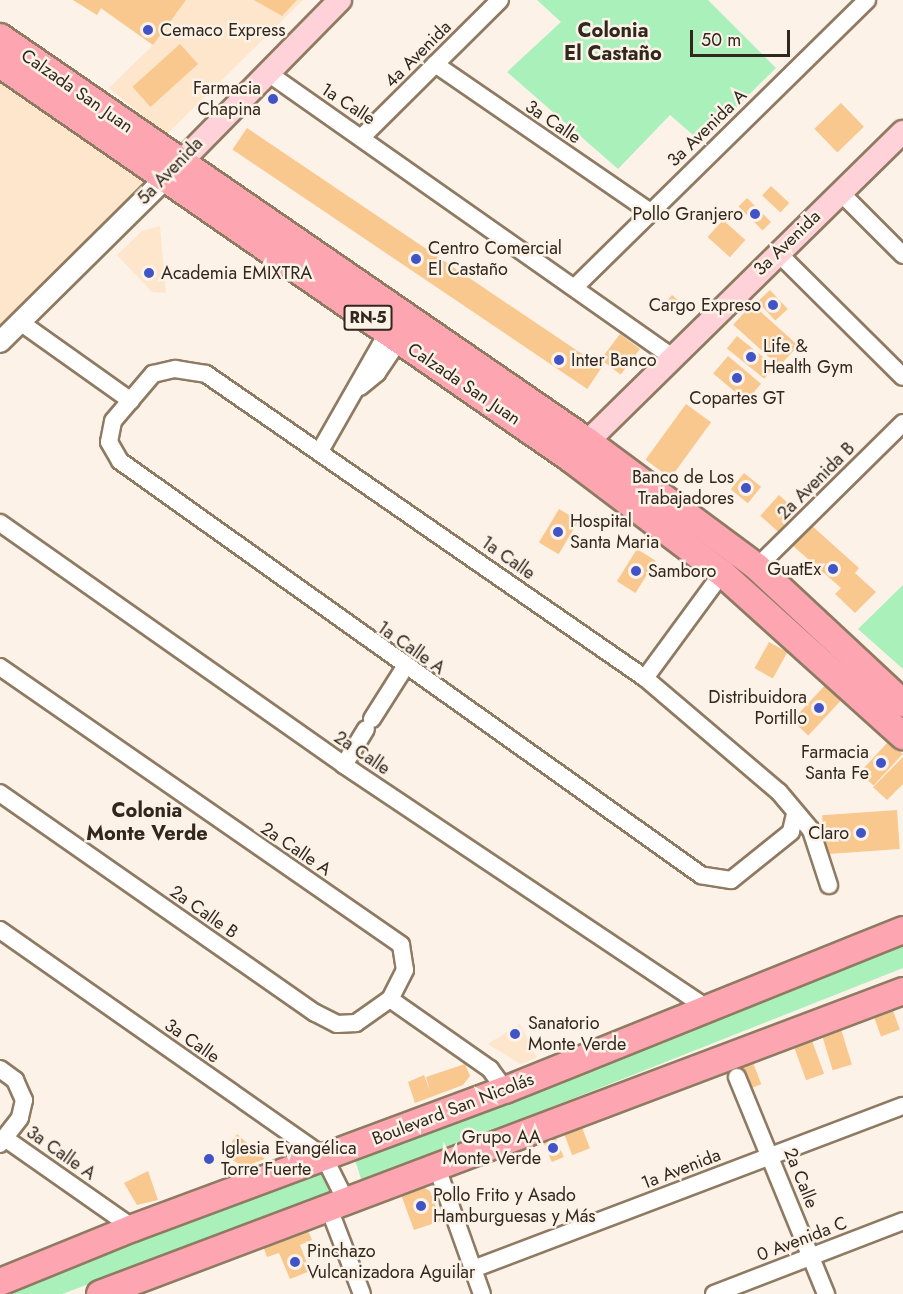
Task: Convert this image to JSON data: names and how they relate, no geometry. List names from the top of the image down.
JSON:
{
  "streets": {
    "main road": [
      "Calzada San Juan",
      "5a Avenida",
      "3a Avenida",
      "RN-5",
      "Boulevard San Nicolás"
    ],
    "street": [
      "4a Avenida",
      "1a Calle",
      "3a Calle",
      "3a Avenida A",
      "2a Avenida B",
      "1a Calle A",
      "2a Calle",
      "2a Calle A",
      "2a Calle B",
      "3a Calle A",
      "1a Avenida",
      "0 Avenida C"
    ]
  },
  "crossings": [
    ["4a Avenida", "1a Calle"],
    ["4a Avenida", "3a Calle"],
    ["Calzada San Juan", "5a Avenida"],
    ["Calzada San Juan", "3a Avenida"],
    ["Calzada San Juan", "2a Avenida B"],
    ["1a Calle", "3a Avenida A"],
    ["1a Calle", "5a Avenida"],
    ["1a Calle", "3a Avenida"],
    ["1a Calle", "1a Calle A"],
    ["3a Calle", "3a Avenida A"],
    ["3a Calle", "Boulevard San Nicolás"],
    ["2a Calle", "Boulevard San Nicolás"],
    ["2a Calle", "1a Avenida"],
    ["2a Calle", "0 Avenida C"],
    ["2a Calle A", "2a Calle B"],
    ["Boulevard San Nicolás", "3a Calle A"]
  ],
  "districts": ["Colonia El Castaño", "Colonia Monte Verde"],
  "places": [
    "Cemaco Express",
    "Farmacia Chapina",
    "Pollo Granjero",
    "Centro Comercial El Castaño",
    "Academia EMIXTRA",
    "Cargo Expreso",
    "Life & Health Gym",
    "Inter Banco",
    "Copartes GT",
    "Banco de Los Trabajadores",
    "Hospital Santa Maria",
    "GuatEx",
    "Samboro",
    "Distribuidora Portillo",
    "Farmacia Santa Fe",
    "Claro",
    "Sanatorio Monte Verde",
    "Grupo AA Monte Verde",
    "Iglesia Evangélica Torre Fuerte",
    "Pollo Frito y Asado Hamburguesas y Más",
    "Pinchazo Vulcanizadora Aguilar"
  ],
  "scale_bar": "50 m"
}
